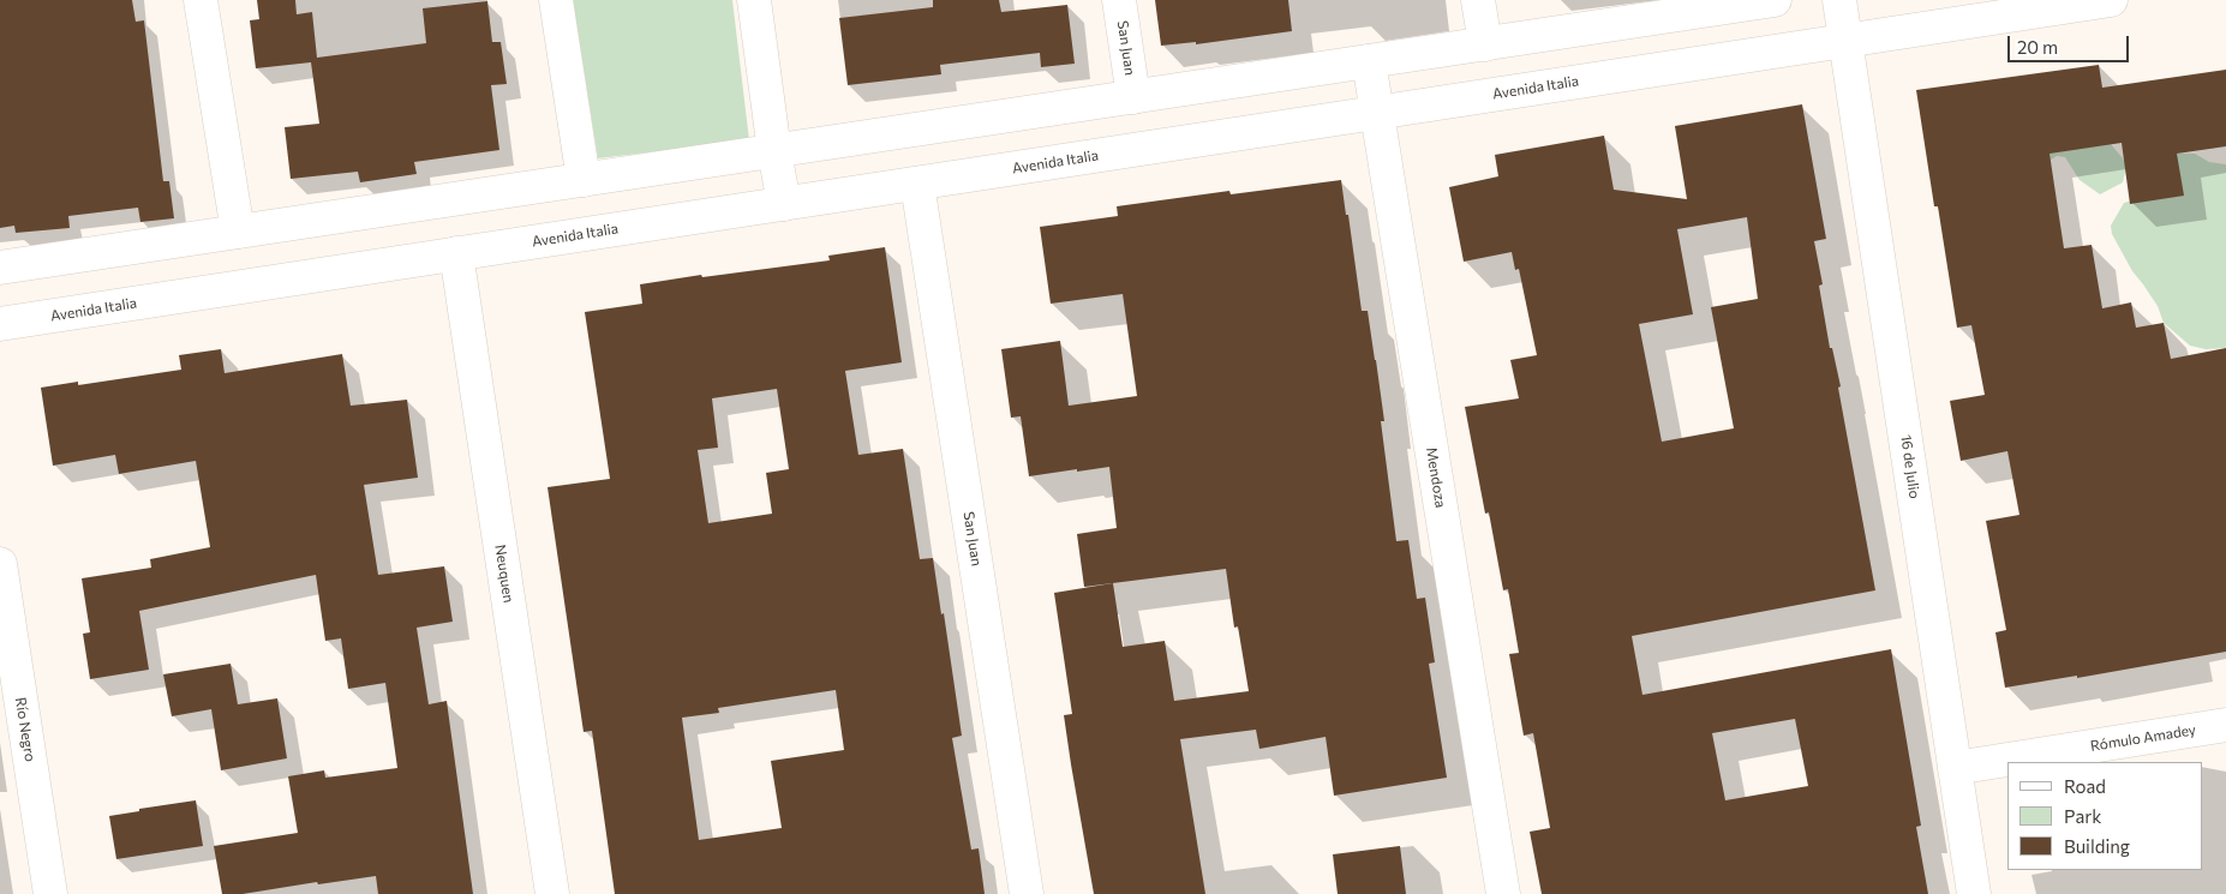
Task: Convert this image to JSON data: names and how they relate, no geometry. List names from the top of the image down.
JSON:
{
  "streets": {
    "street": [
      "San Juan",
      "Avenida Italia",
      "16 de Julio",
      "Mendoza",
      "Neuquen",
      "Río Negro",
      "Rómulo Amadey"
    ]
  },
  "crossings": [
    ["San Juan", "Avenida Italia"],
    ["Avenida Italia", "16 de Julio"],
    ["Avenida Italia", "Mendoza"],
    ["Avenida Italia", "Neuquen"],
    ["16 de Julio", "Rómulo Amadey"]
  ],
  "legend": ["Road", "Park", "Building"],
  "scale_bar": "20 m"
}
